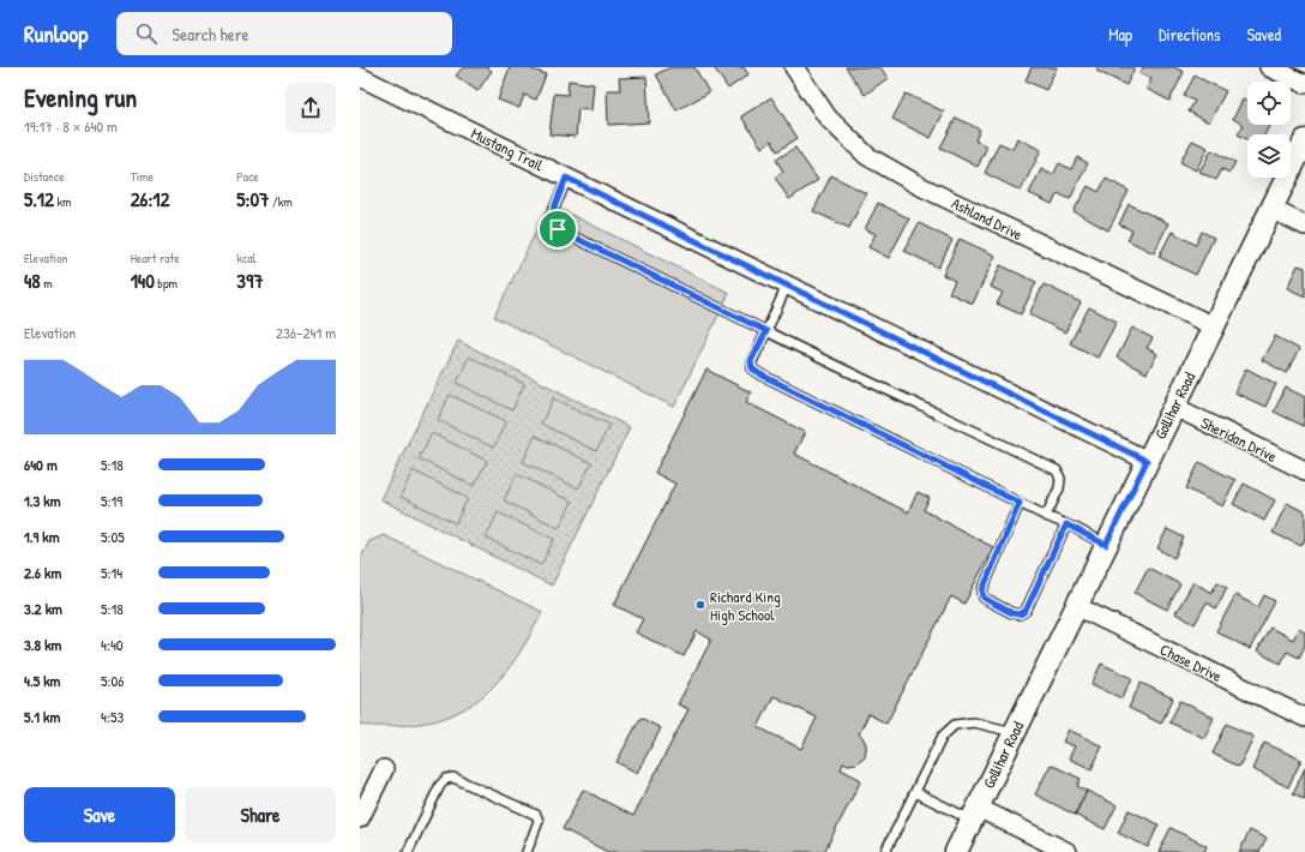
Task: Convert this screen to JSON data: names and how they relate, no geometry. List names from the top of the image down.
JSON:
{
  "streets": {
    "street": [
      "Mustang Trail",
      "Ashland Drive",
      "Gollihar Road",
      "Sheridan Drive",
      "Chase Drive"
    ]
  },
  "crossings": [
    ["Mustang Trail", "Gollihar Road"],
    ["Ashland Drive", "Gollihar Road"],
    ["Gollihar Road", "Sheridan Drive"],
    ["Gollihar Road", "Chase Drive"]
  ],
  "places": ["Richard King High School"],
  "page": {
    "header": "Runloop",
    "search": "Search here",
    "nav": ["Map", "Directions", "Saved"],
    "heading": ["Evening run", "19:17 · 8 × 640 m"],
    "stats": [
      ["Distance", "5.12 km"],
      ["Time", "26:12"],
      ["Pace", "5:07 /km"],
      ["Elevation", "48 m"],
      ["Heart rate", "140 bpm"],
      ["kcal", "397"]
    ],
    "chart": ["Elevation", "236–241 m"],
    "list": [
      {
        "name": "640 m",
        "note": "5:18"
      },
      {
        "name": "1.3 km",
        "note": "5:19"
      },
      {
        "name": "1.9 km",
        "note": "5:05"
      },
      {
        "name": "2.6 km",
        "note": "5:14"
      },
      {
        "name": "3.2 km",
        "note": "5:18"
      },
      {
        "name": "3.8 km",
        "note": "4:40"
      },
      {
        "name": "4.5 km",
        "note": "5:06"
      },
      {
        "name": "5.1 km",
        "note": "4:53"
      }
    ],
    "buttons": ["Save", "Share"]
  }
}
